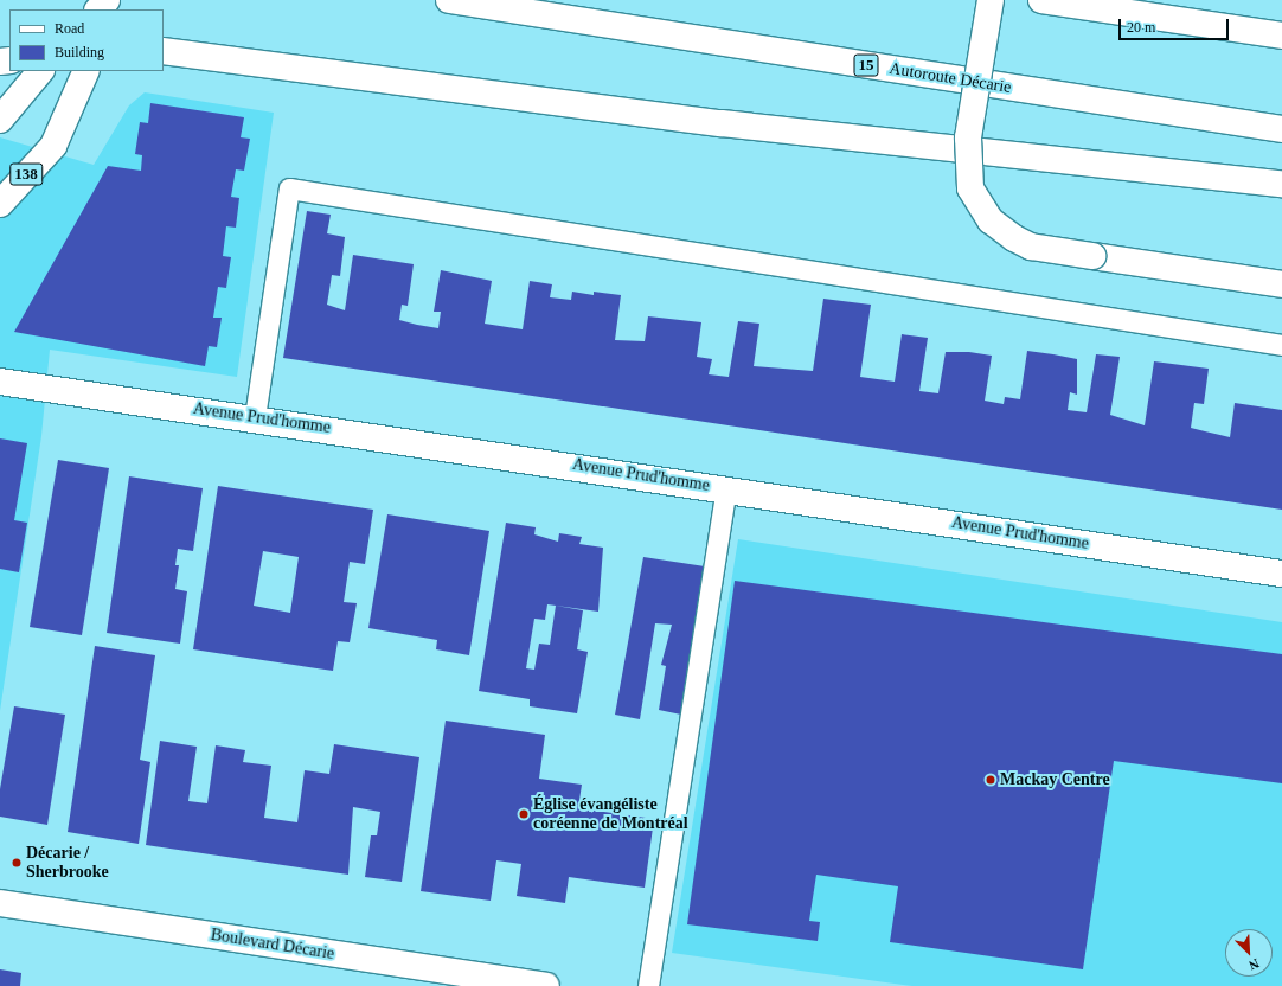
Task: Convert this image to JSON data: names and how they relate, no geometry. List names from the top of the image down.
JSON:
{
  "streets": {
    "main road": [
      "15",
      "Autoroute Décarie",
      "138",
      "Avenue Prud'homme",
      "Boulevard Décarie"
    ]
  },
  "places": ["Mackay Centre", "Église évangéliste coréenne de Montréal", "Décarie / Sherbrooke"],
  "legend": ["Road", "Building"],
  "scale_bar": "20 m",
  "north": "bottom right"
}
